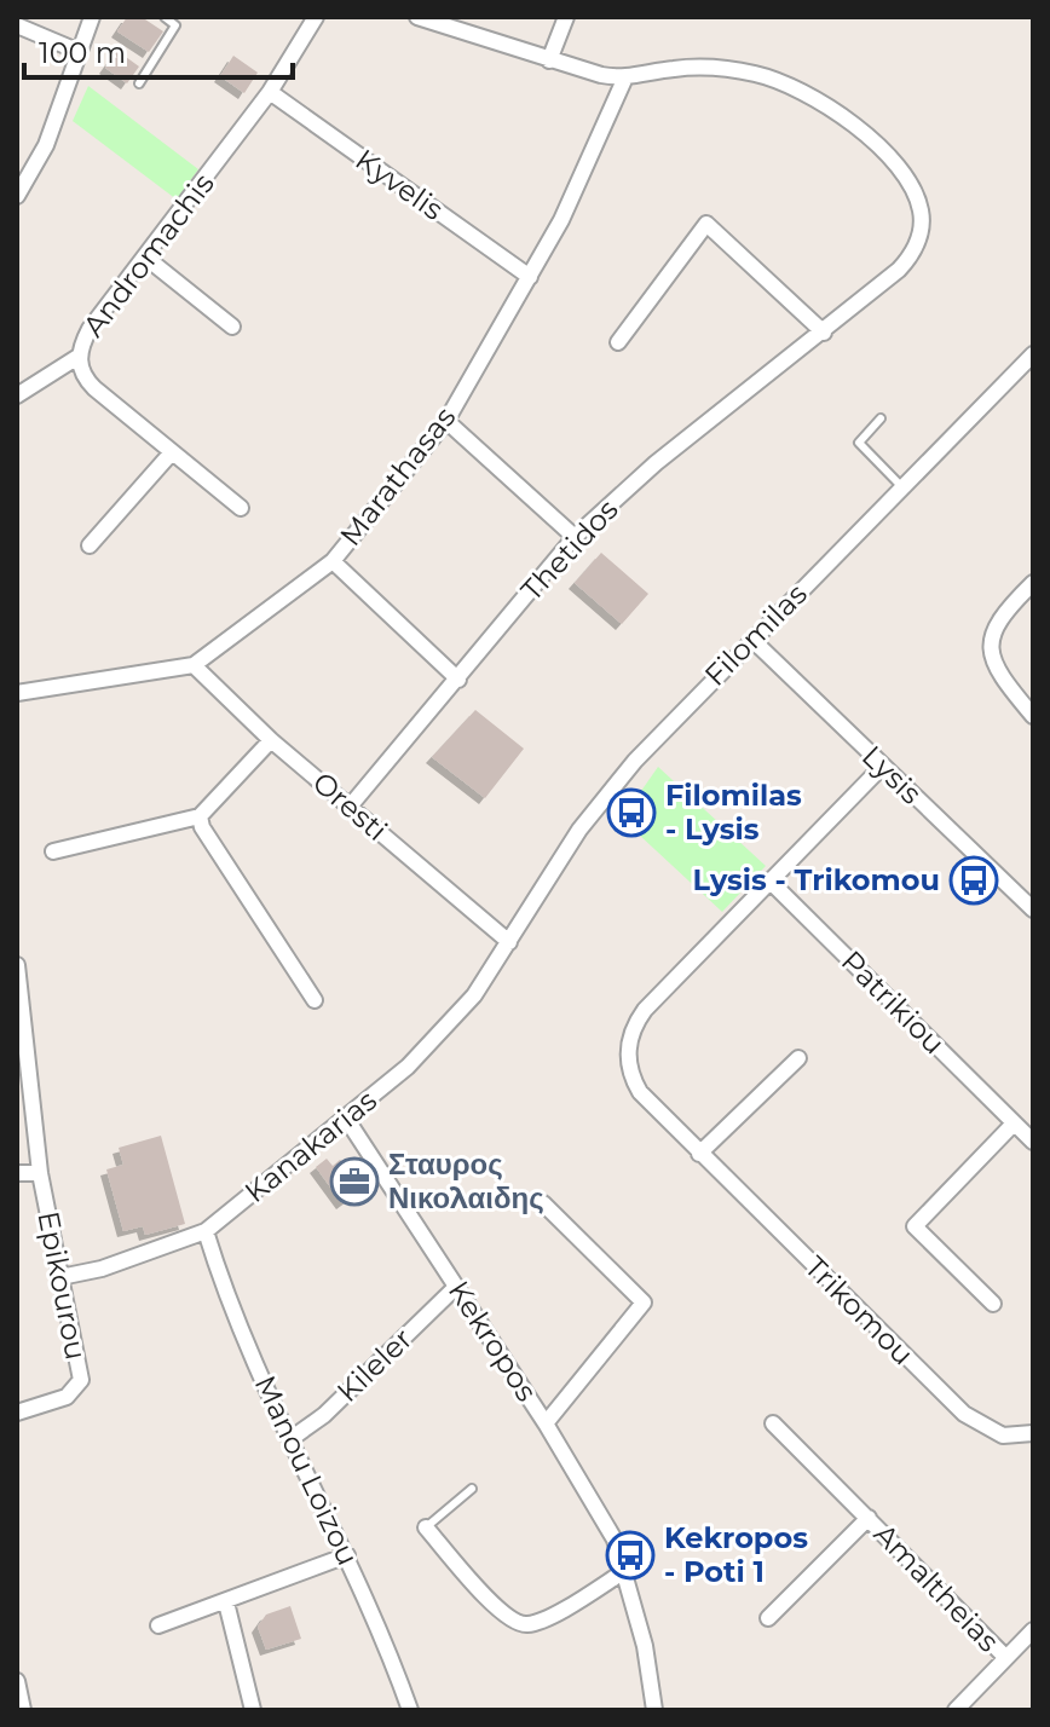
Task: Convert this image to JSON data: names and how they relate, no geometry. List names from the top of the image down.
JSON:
{
  "streets": {
    "street": [
      "Kyvelis",
      "Andromachis",
      "Marathasas",
      "Thetidos",
      "Filomilas",
      "Lysis",
      "Oresti",
      "Patrikiou",
      "Kanakarias",
      "Epikourou",
      "Trikomou",
      "Kekropos",
      "Kileler",
      "Manou Loizou",
      "Amaltheias"
    ]
  },
  "crossings": [
    ["Kyvelis", "Andromachis"],
    ["Kyvelis", "Marathasas"],
    ["Marathasas", "Thetidos"],
    ["Marathasas", "Oresti"],
    ["Thetidos", "Oresti"],
    ["Filomilas", "Lysis"],
    ["Filomilas", "Oresti"],
    ["Filomilas", "Kanakarias"],
    ["Lysis", "Trikomou"],
    ["Oresti", "Kanakarias"],
    ["Patrikiou", "Trikomou"],
    ["Kanakarias", "Epikourou"],
    ["Kanakarias", "Kekropos"],
    ["Kanakarias", "Manou Loizou"],
    ["Kekropos", "Kileler"],
    ["Kileler", "Manou Loizou"]
  ],
  "places": {
    "bus stop": ["Filomilas - Lysis", "Lysis - Trikomou", "Kekropos - Poti 1"],
    "office": ["Σταυρος Νικολαιδης"]
  },
  "scale_bar": "100 m"
}
